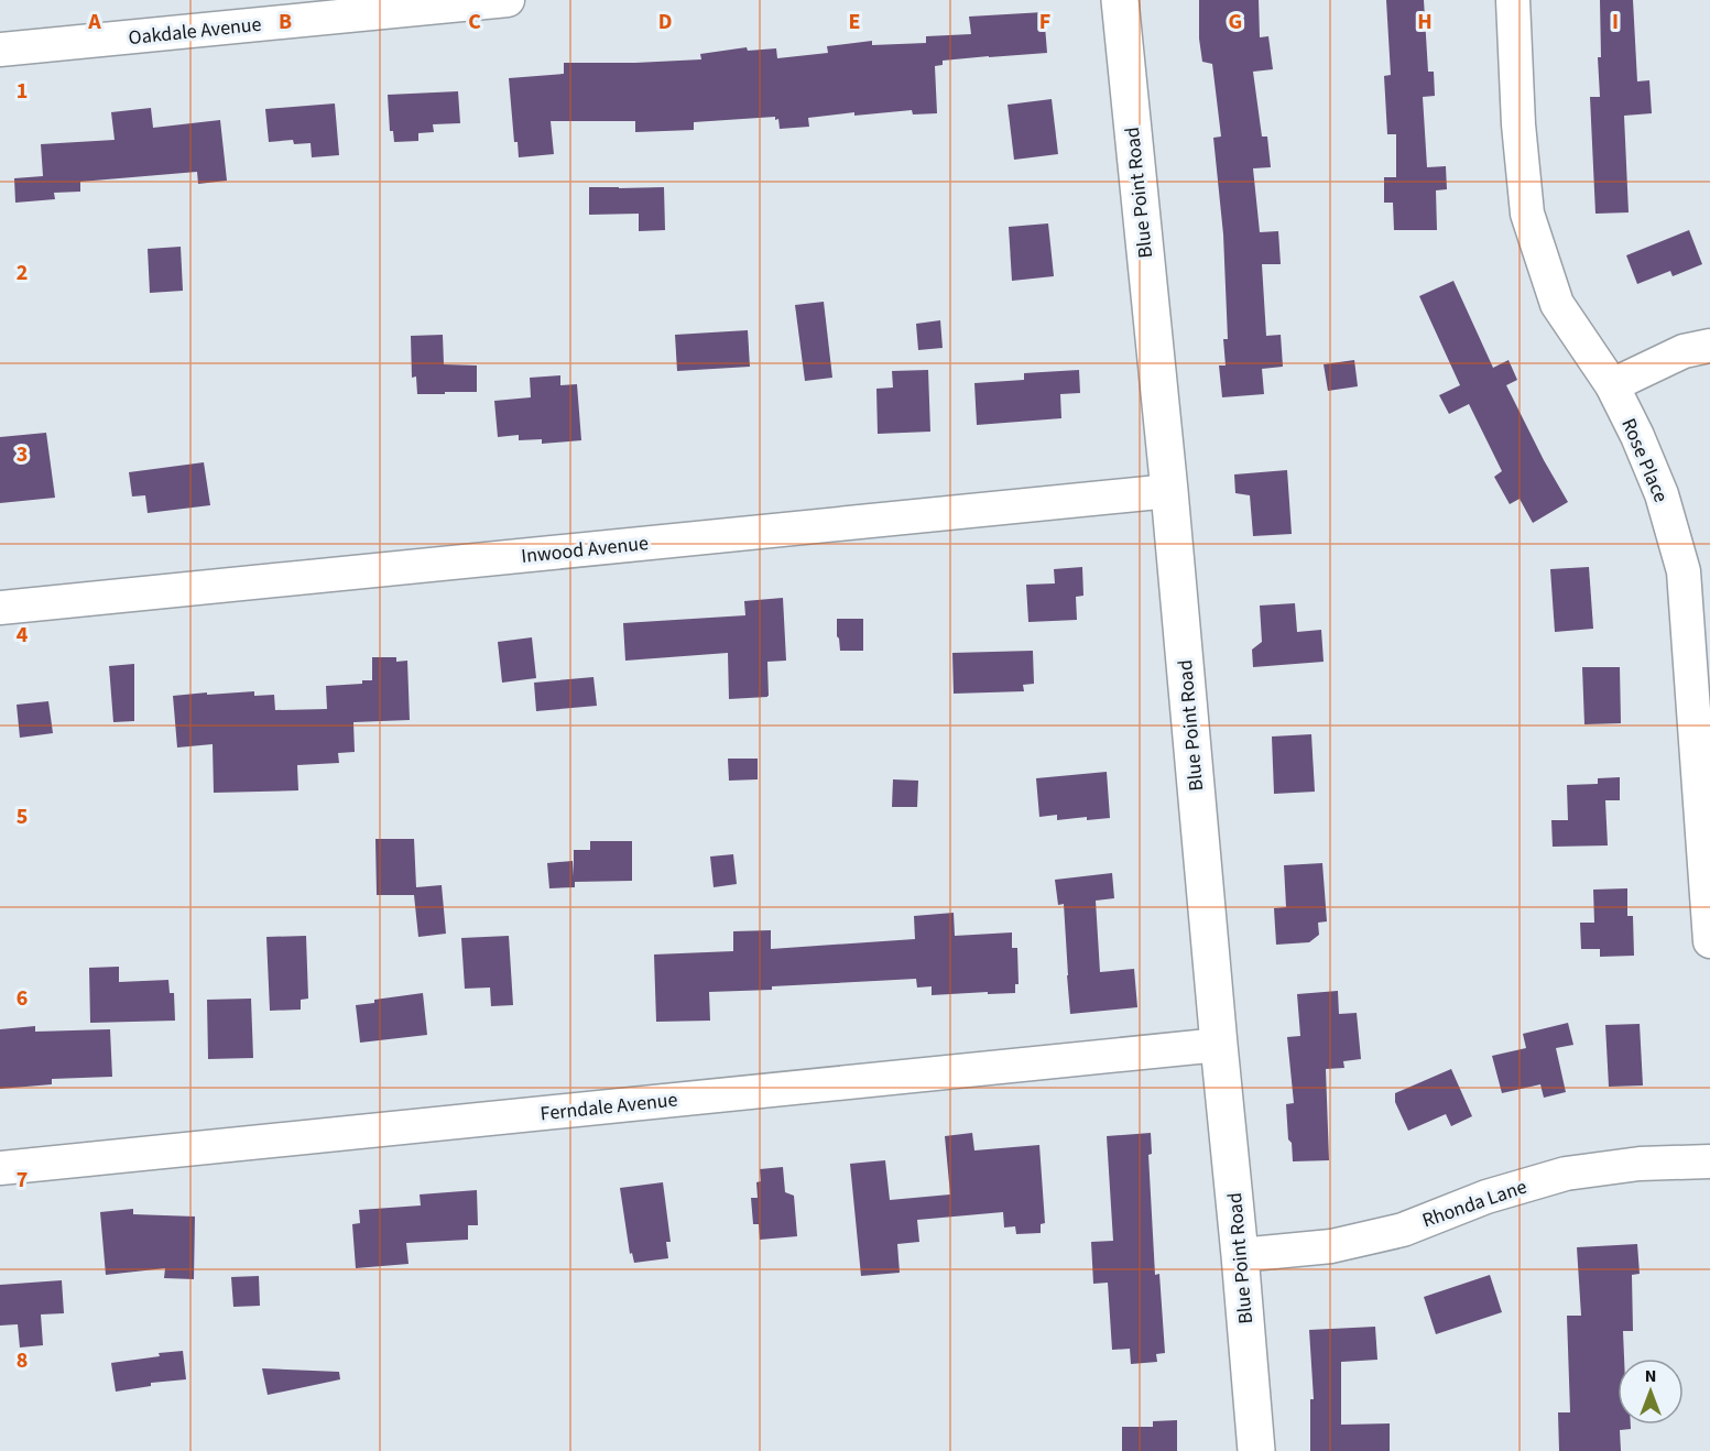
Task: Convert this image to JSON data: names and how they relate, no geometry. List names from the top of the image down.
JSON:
{
  "streets": {
    "street": [
      "Oakdale Avenue",
      "Blue Point Road",
      "Rose Place",
      "Inwood Avenue",
      "Ferndale Avenue",
      "Rhonda Lane"
    ]
  },
  "crossings": [
    ["Blue Point Road", "Inwood Avenue"],
    ["Blue Point Road", "Ferndale Avenue"],
    ["Blue Point Road", "Rhonda Lane"]
  ],
  "north": "top",
  "grid": {
    "columns": [
      "A",
      "B",
      "C",
      "D",
      "E",
      "F",
      "G",
      "H",
      "I"
    ],
    "rows": [
      "1",
      "2",
      "3",
      "4",
      "5",
      "6",
      "7",
      "8"
    ]
  }
}
